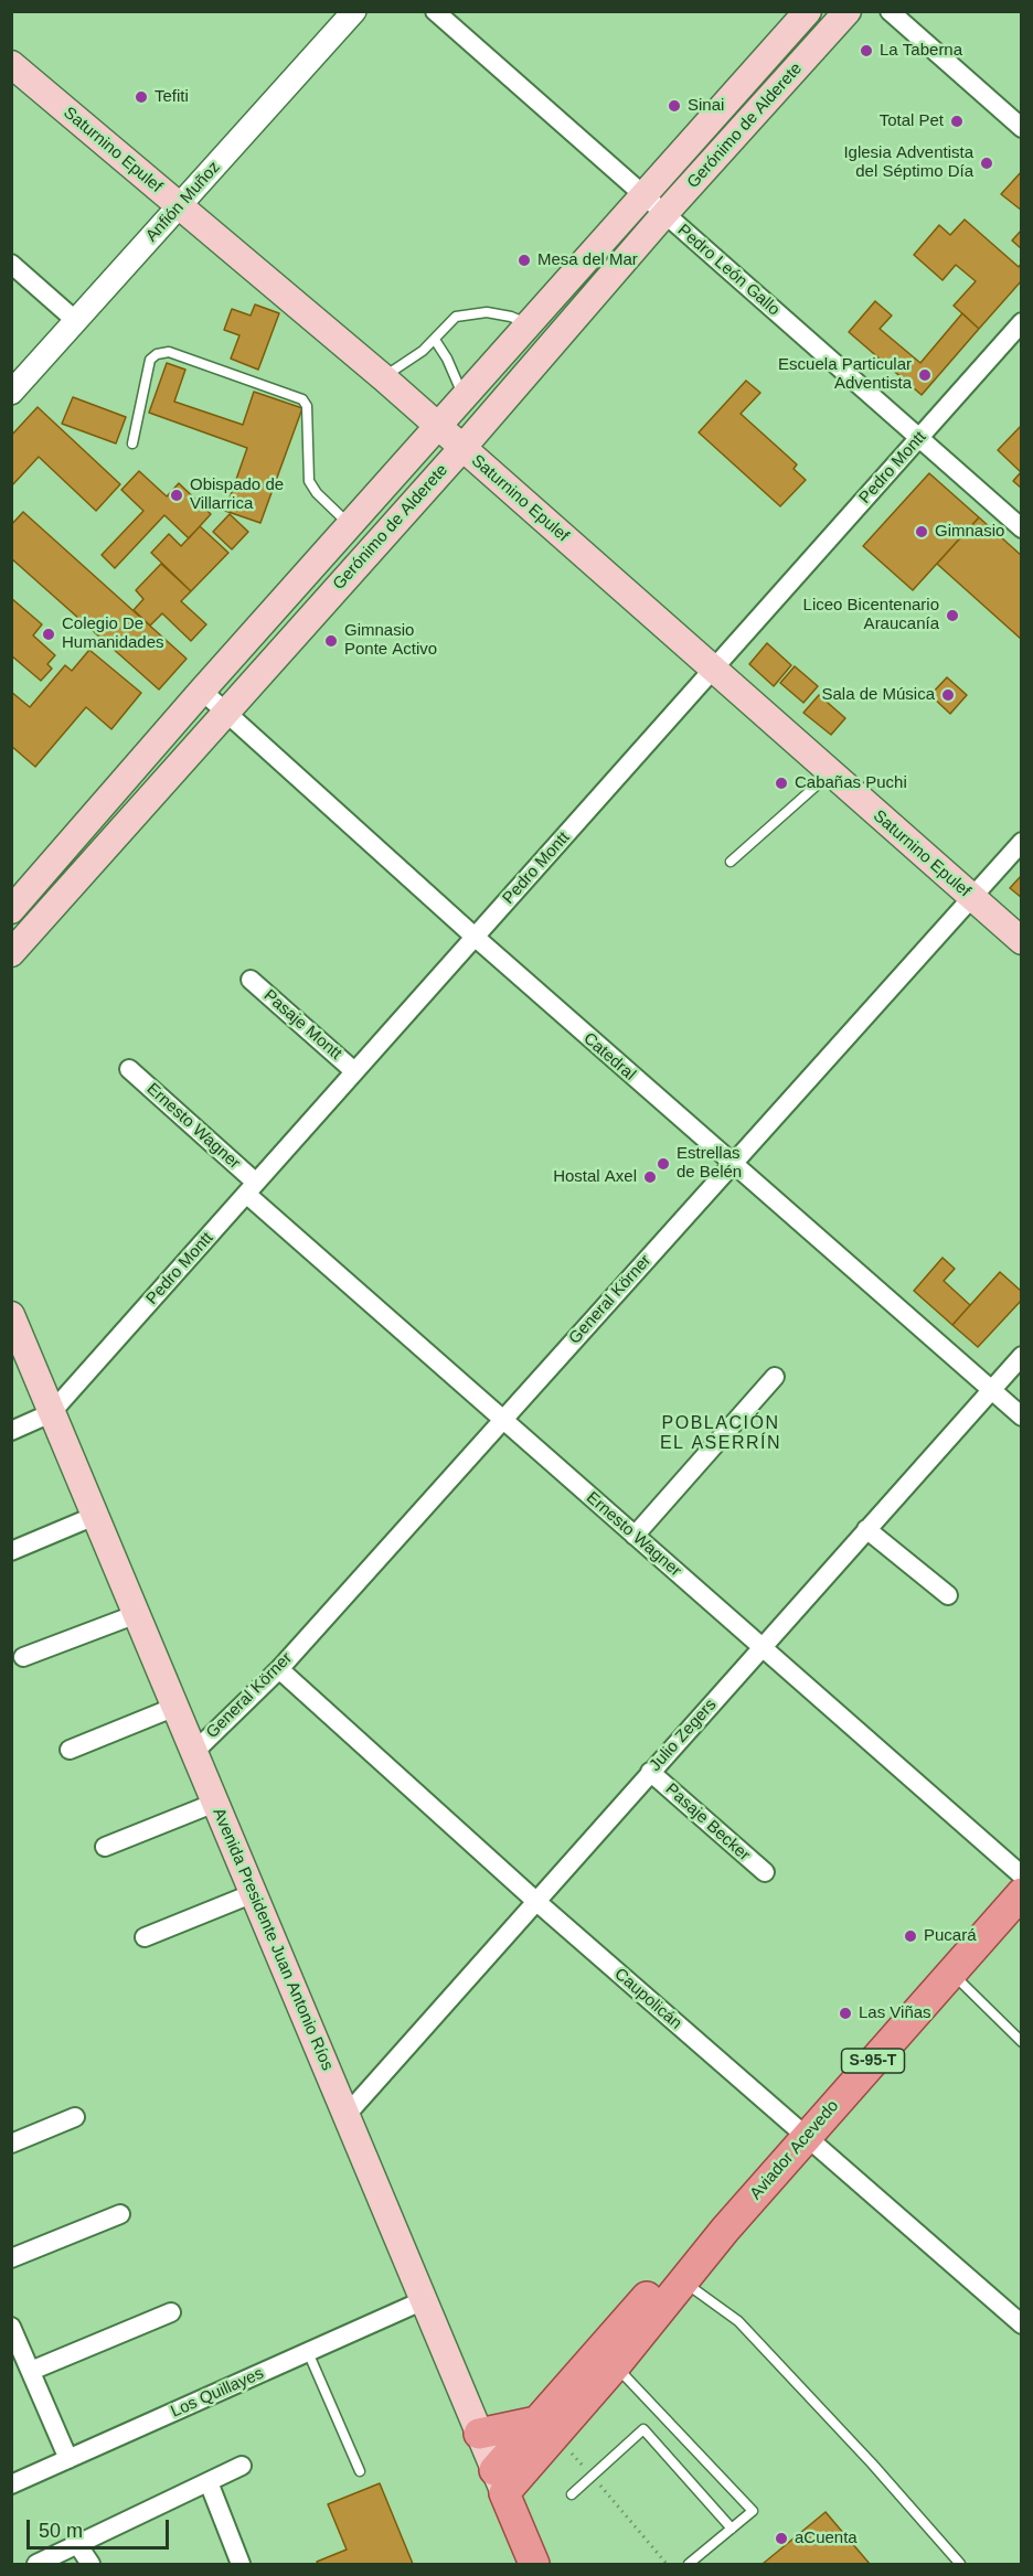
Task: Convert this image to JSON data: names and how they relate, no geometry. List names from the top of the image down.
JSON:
{
  "streets": {
    "main road": [
      "Gerónimo de Alderete",
      "Saturnino Epulef",
      "Avenida Presidente Juan Antonio Ríos",
      "S-95-T",
      "Aviador Acevedo"
    ],
    "street": [
      "Anfión Muñoz",
      "Pedro León Gallo",
      "Pedro Montt",
      "Pasaje Montt",
      "Catedral",
      "Ernesto Wagner",
      "General Körner",
      "Julio Zegers",
      "Pasaje Becker",
      "Caupolicán",
      "Los Quillayes"
    ]
  },
  "crossings": [
    ["Gerónimo de Alderete", "Saturnino Epulef"],
    ["Gerónimo de Alderete", "Pedro León Gallo"],
    ["Gerónimo de Alderete", "Catedral"],
    ["Saturnino Epulef", "Anfión Muñoz"],
    ["Saturnino Epulef", "Pedro Montt"],
    ["Saturnino Epulef", "General Körner"],
    ["Pedro León Gallo", "Pedro Montt"],
    ["Pedro Montt", "Pasaje Montt"],
    ["Pedro Montt", "Catedral"],
    ["Pedro Montt", "Ernesto Wagner"],
    ["Pedro Montt", "Avenida Presidente Juan Antonio Ríos"],
    ["Catedral", "General Körner"],
    ["Catedral", "Julio Zegers"],
    ["Ernesto Wagner", "General Körner"],
    ["Ernesto Wagner", "Julio Zegers"],
    ["General Körner", "Avenida Presidente Juan Antonio Ríos"],
    ["General Körner", "Caupolicán"],
    ["Julio Zegers", "Pasaje Becker"],
    ["Julio Zegers", "Avenida Presidente Juan Antonio Ríos"],
    ["Julio Zegers", "Caupolicán"],
    ["Avenida Presidente Juan Antonio Ríos", "Aviador Acevedo"],
    ["Avenida Presidente Juan Antonio Ríos", "Los Quillayes"],
    ["Caupolicán", "Aviador Acevedo"]
  ],
  "districts": ["POBLACIÓN EL ASERRÍN"],
  "places": [
    "La Taberna",
    "Tefiti",
    "Sinai",
    "Total Pet",
    "Iglesia Adventista del Séptimo Día",
    "Mesa del Mar",
    "Escuela Particular Adventista",
    "Obispado de Villarrica",
    "Gimnasio",
    "Liceo Bicentenario Araucanía",
    "Colegio De Humanidades",
    "Gimnasio Ponte Activo",
    "Sala de Música",
    "Cabañas Puchi",
    "Estrellas de Belén",
    "Hostal Axel",
    "Pucará",
    "Las Viñas",
    "aCuenta"
  ],
  "scale_bar": "50 m"
}
